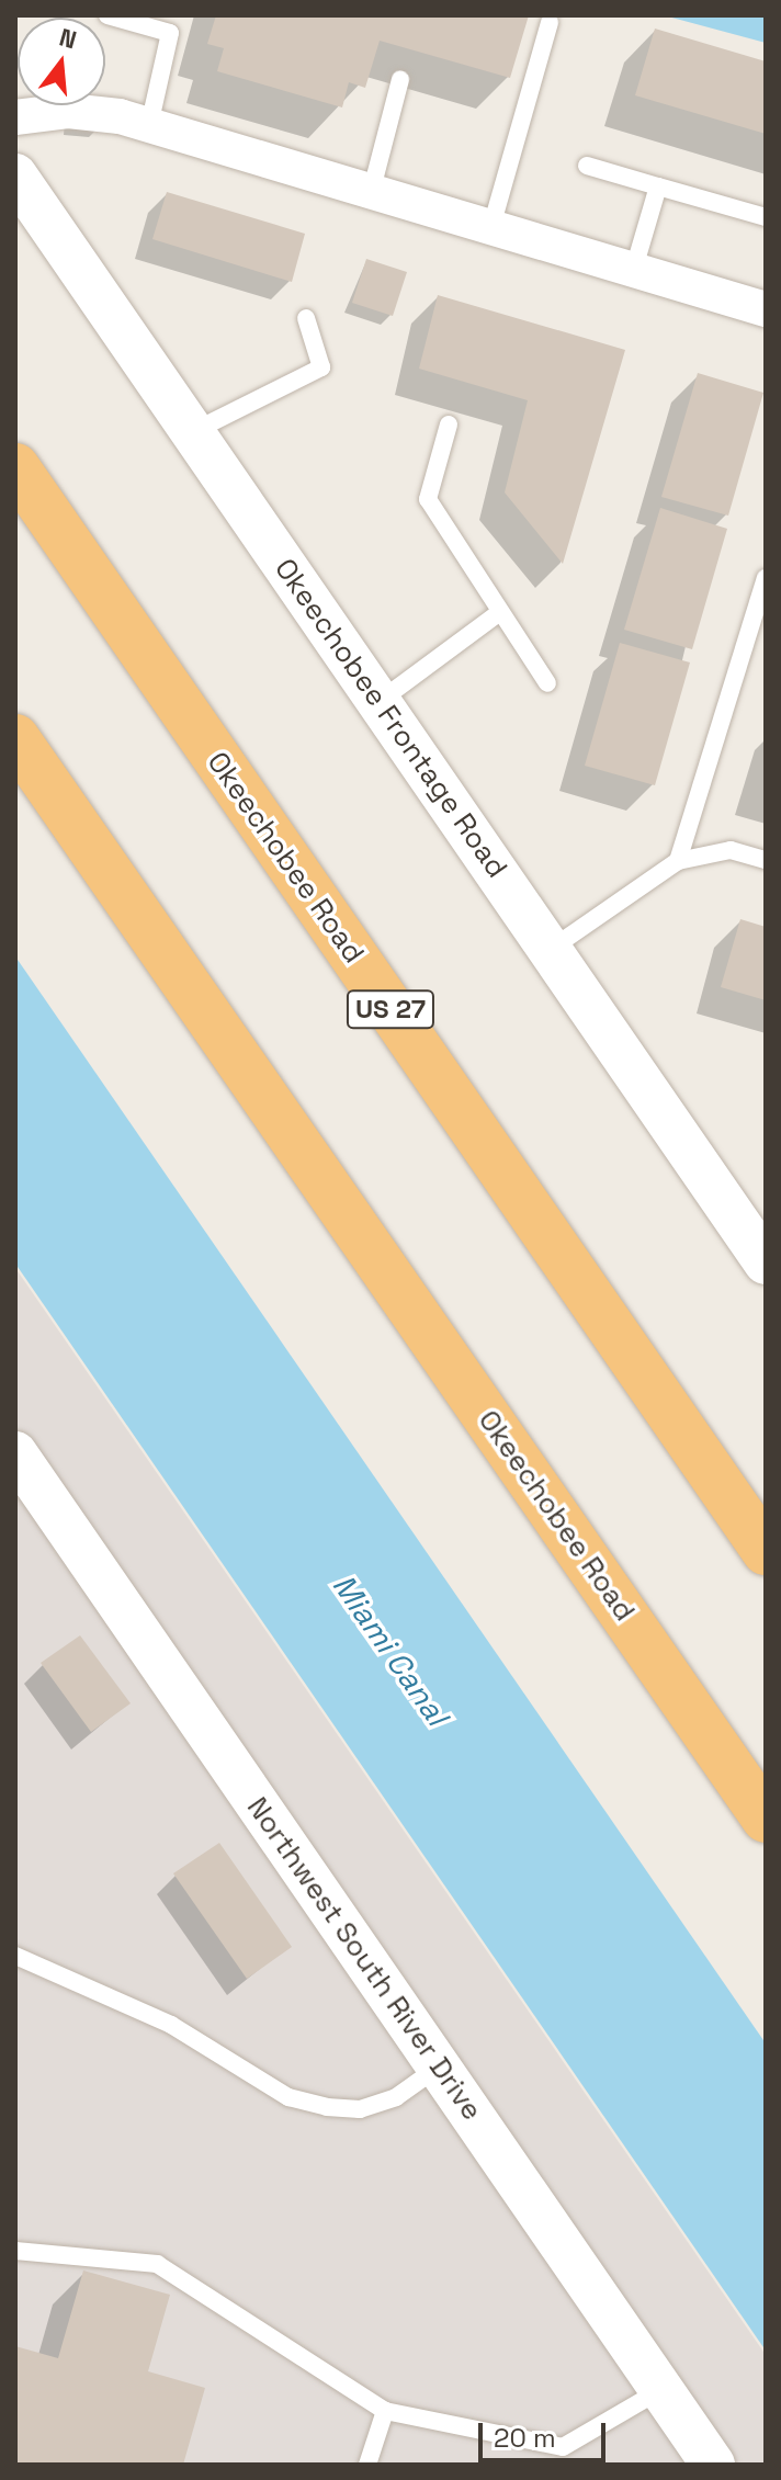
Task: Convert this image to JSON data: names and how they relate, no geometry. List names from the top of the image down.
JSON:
{
  "streets": {
    "highway": ["Okeechobee Road", "US 27"],
    "street": ["Okeechobee Frontage Road", "Northwest South River Drive"]
  },
  "water": ["Miami Canal"],
  "scale_bar": "20 m",
  "north": "top"
}
